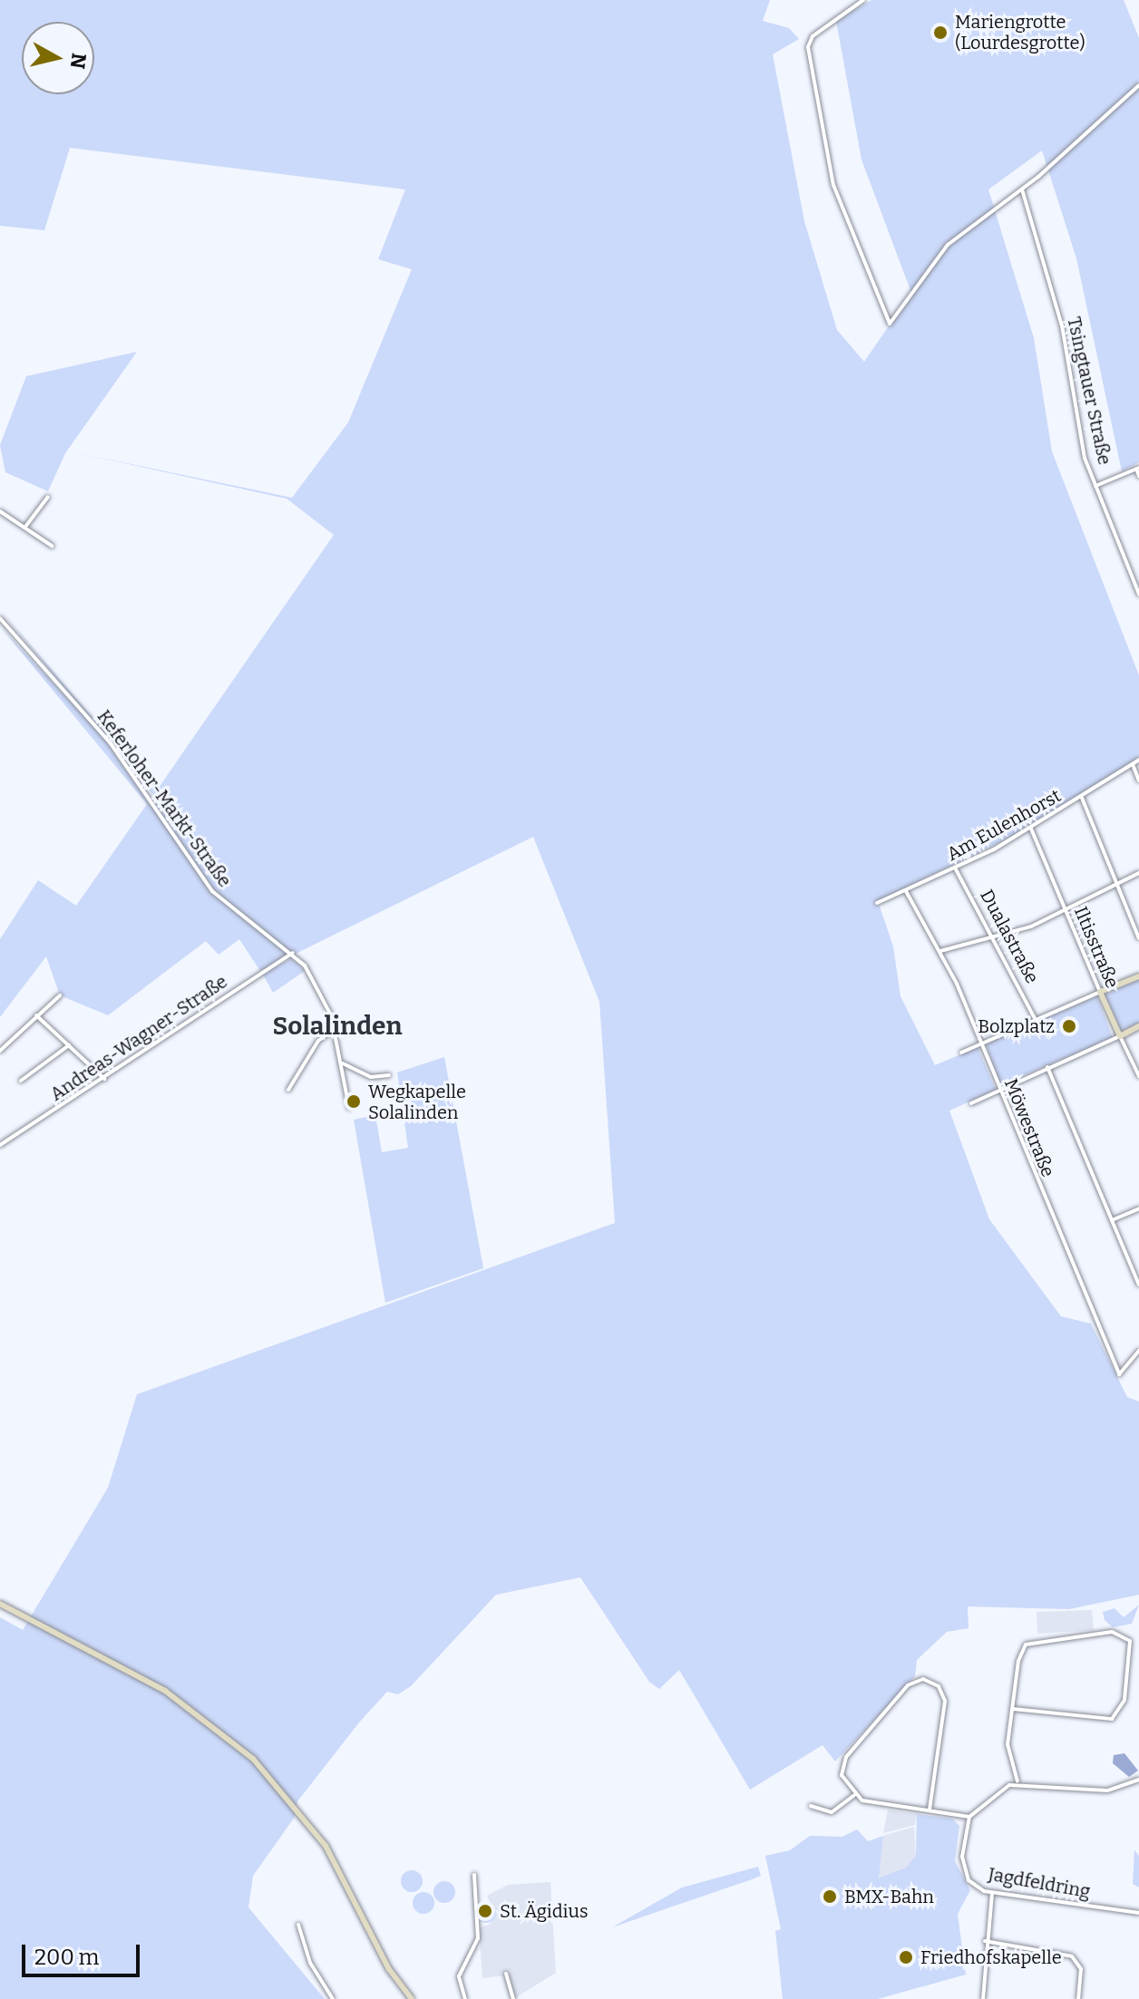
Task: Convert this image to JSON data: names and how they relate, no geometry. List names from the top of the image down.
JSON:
{
  "streets": {
    "main road": ["Iltisstraße"],
    "street": [
      "Tsingtauer Straße",
      "Keferloher-Markt-Straße",
      "Am Eulenhorst",
      "Dualastraße",
      "Andreas-Wagner-Straße",
      "Möwestraße",
      "Jagdfeldring"
    ]
  },
  "crossings": [
    ["Keferloher-Markt-Straße", "Andreas-Wagner-Straße"],
    ["Am Eulenhorst", "Dualastraße"],
    ["Am Eulenhorst", "Iltisstraße"],
    ["Am Eulenhorst", "Möwestraße"]
  ],
  "districts": ["Solalinden"],
  "places": [
    "Mariengrotte (Lourdesgrotte)",
    "Bolzplatz",
    "Wegkapelle Solalinden",
    "BMX-Bahn",
    "St. Ägidius",
    "Friedhofskapelle"
  ],
  "scale_bar": "200 m",
  "north": "right"
}
